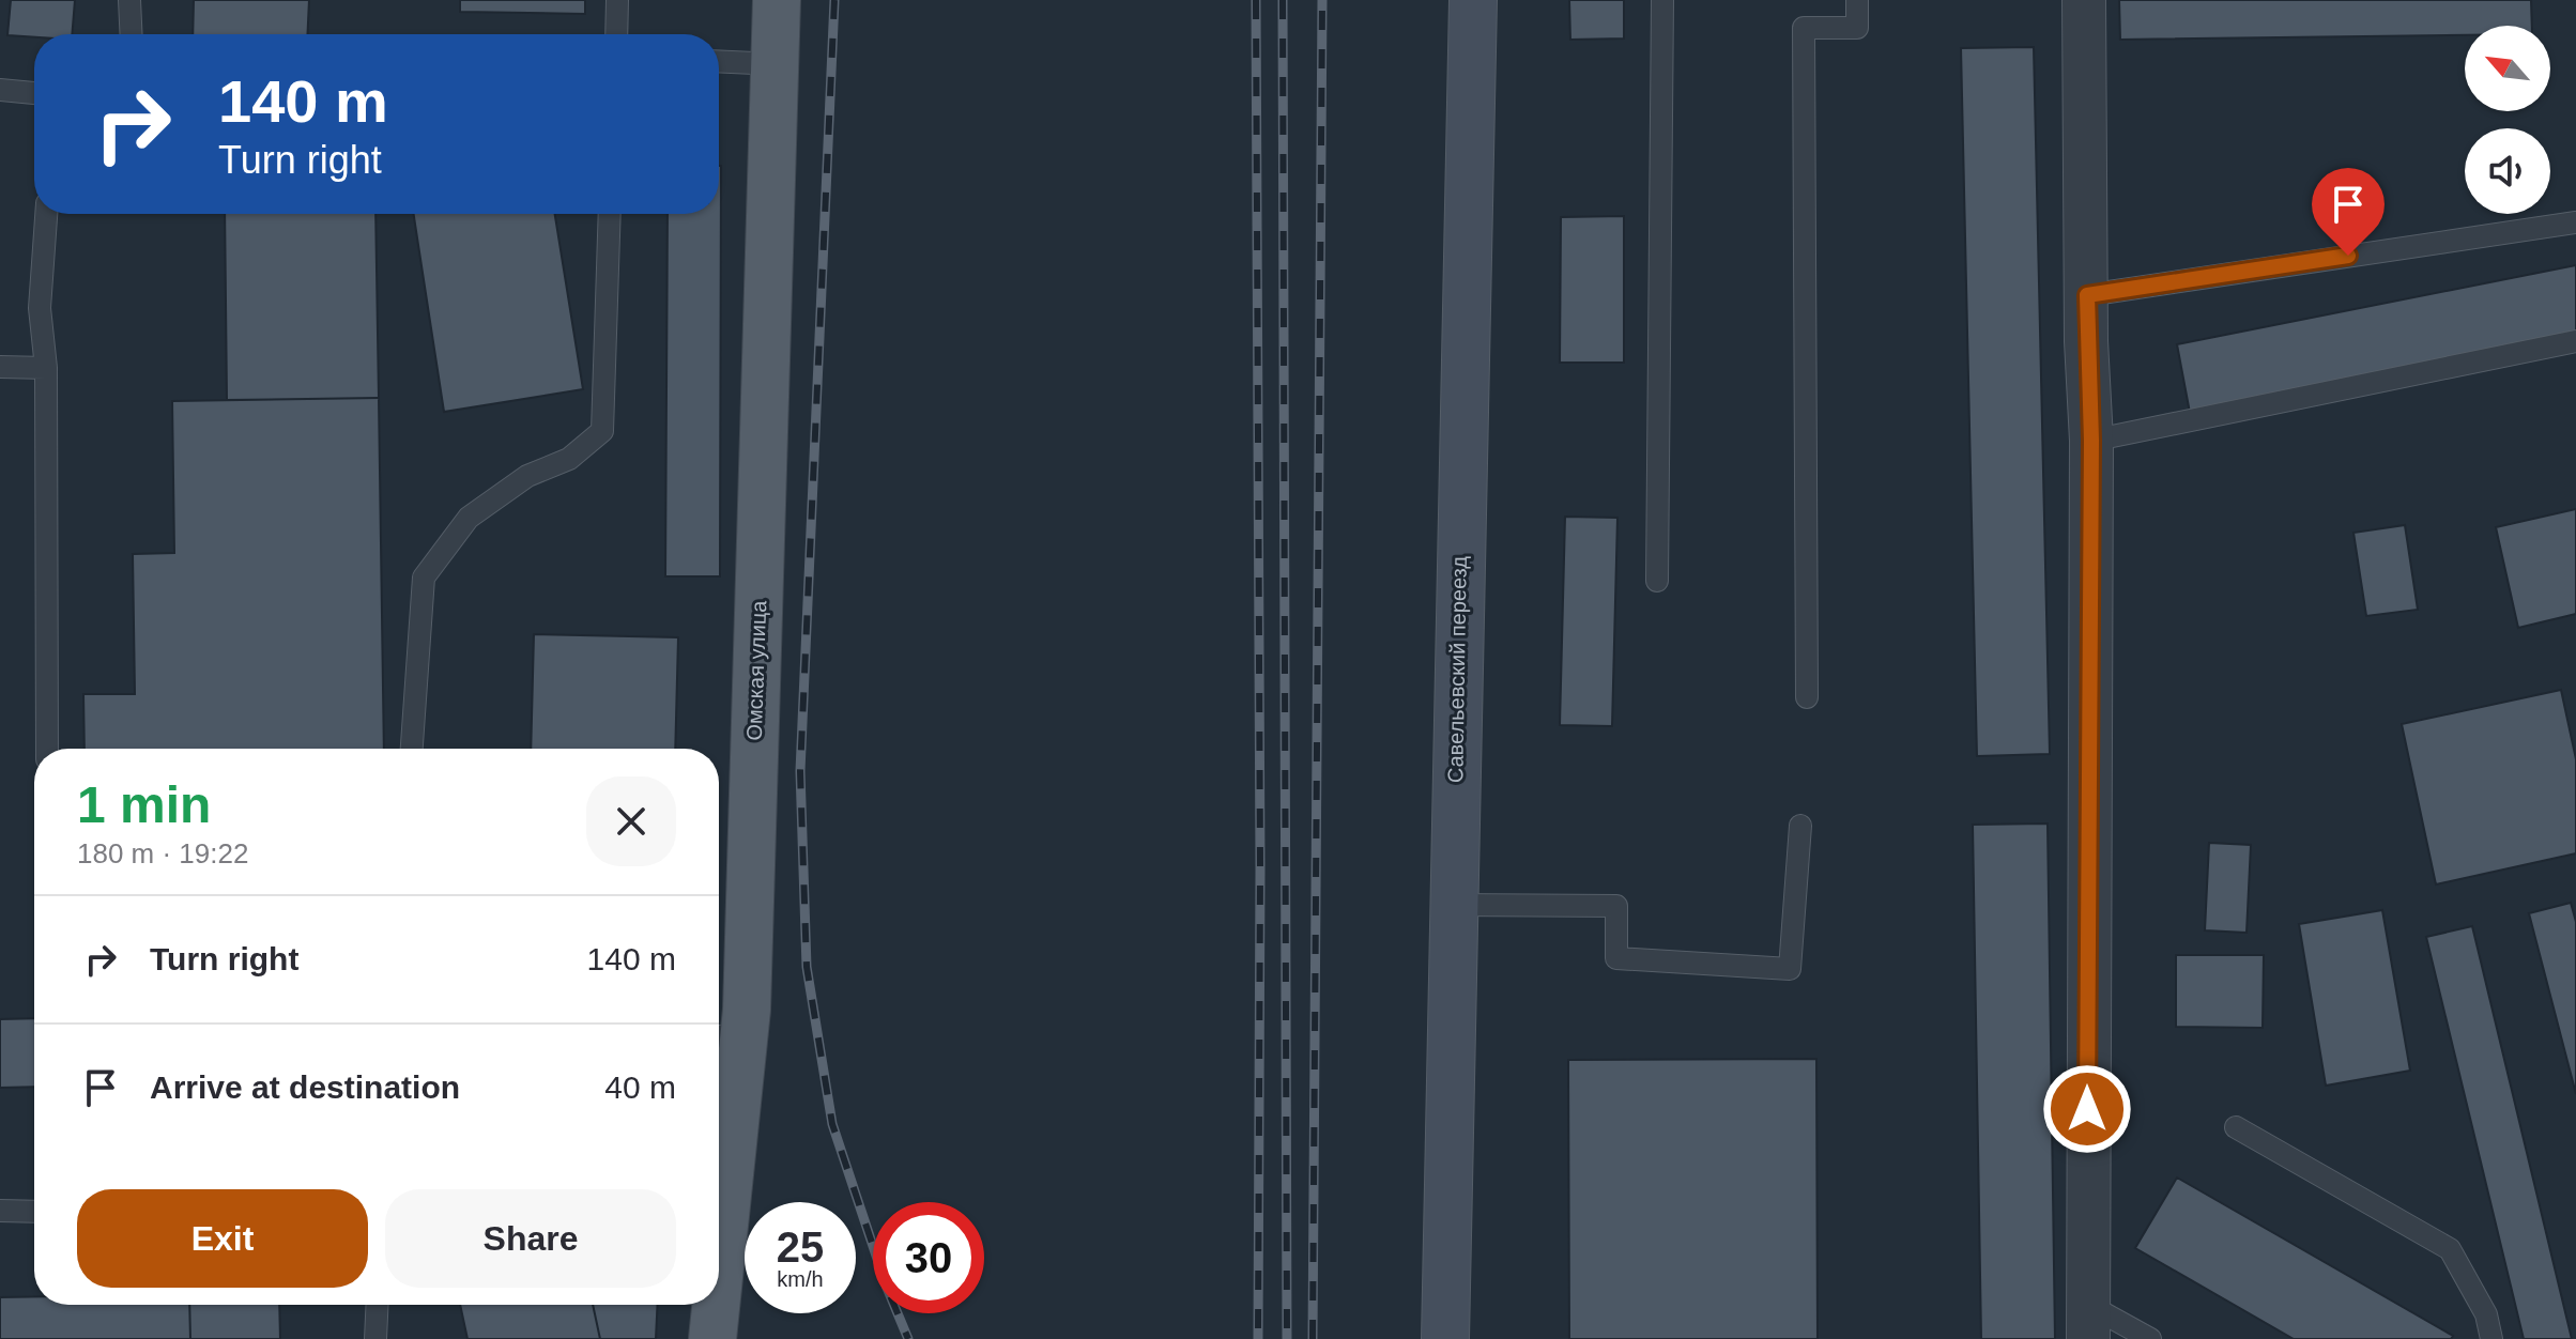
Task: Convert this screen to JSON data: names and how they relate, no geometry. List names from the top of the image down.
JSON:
{
  "streets": {
    "main road": ["Савельевский переезд", "Омская улица"]
  },
  "north": "top left",
  "page": {
    "turn": ["140 m", "Turn right"],
    "heading": ["1 min", "180 m · 19:22"],
    "list": [
      {
        "name": "Turn right",
        "value": "140 m"
      },
      {
        "name": "Arrive at destination",
        "value": "40 m"
      }
    ],
    "buttons": ["Exit", "Share"],
    "speed": "25 km/h",
    "limit": "30"
  }
}
